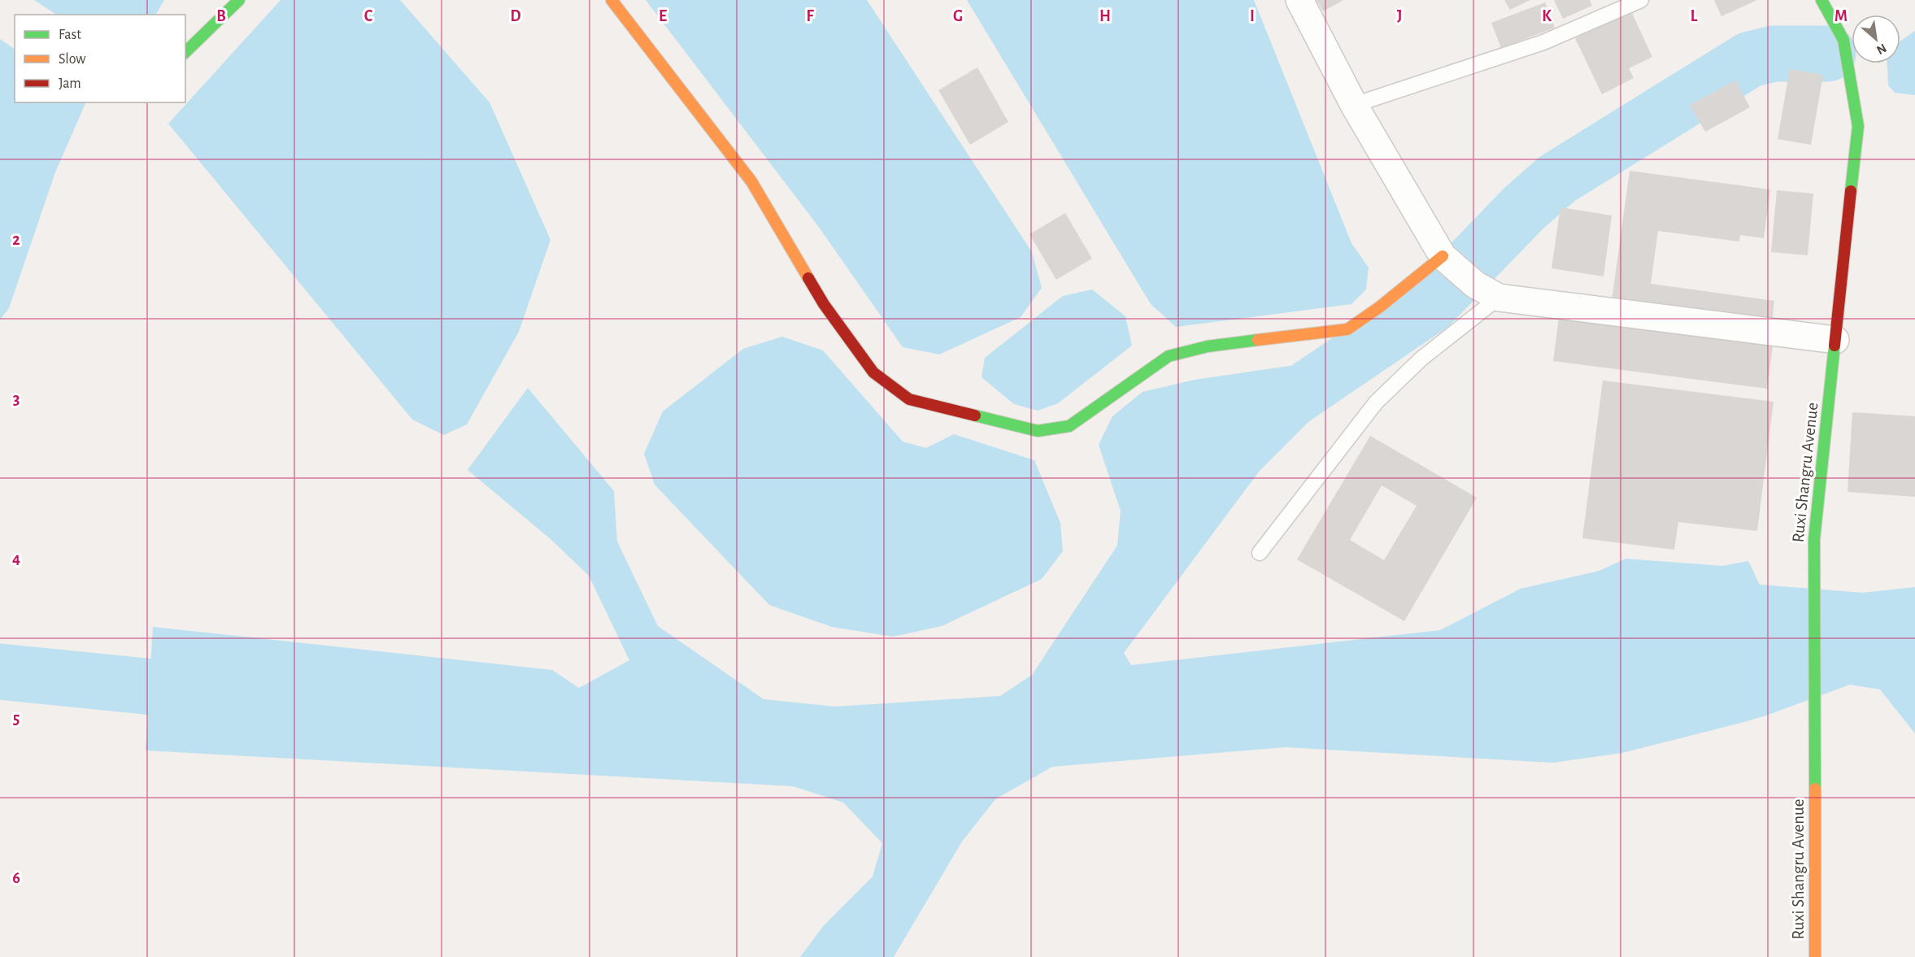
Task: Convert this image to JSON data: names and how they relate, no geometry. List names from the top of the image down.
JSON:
{
  "streets": {
    "street": ["Ruxi Shangru Avenue"]
  },
  "legend": ["Fast", "Slow", "Jam"],
  "north": "bottom right",
  "grid": {
    "columns": [
      "B",
      "C",
      "D",
      "E",
      "F",
      "G",
      "H",
      "I",
      "J",
      "K",
      "L",
      "M"
    ],
    "rows": [
      "2",
      "3",
      "4",
      "5",
      "6"
    ]
  }
}
